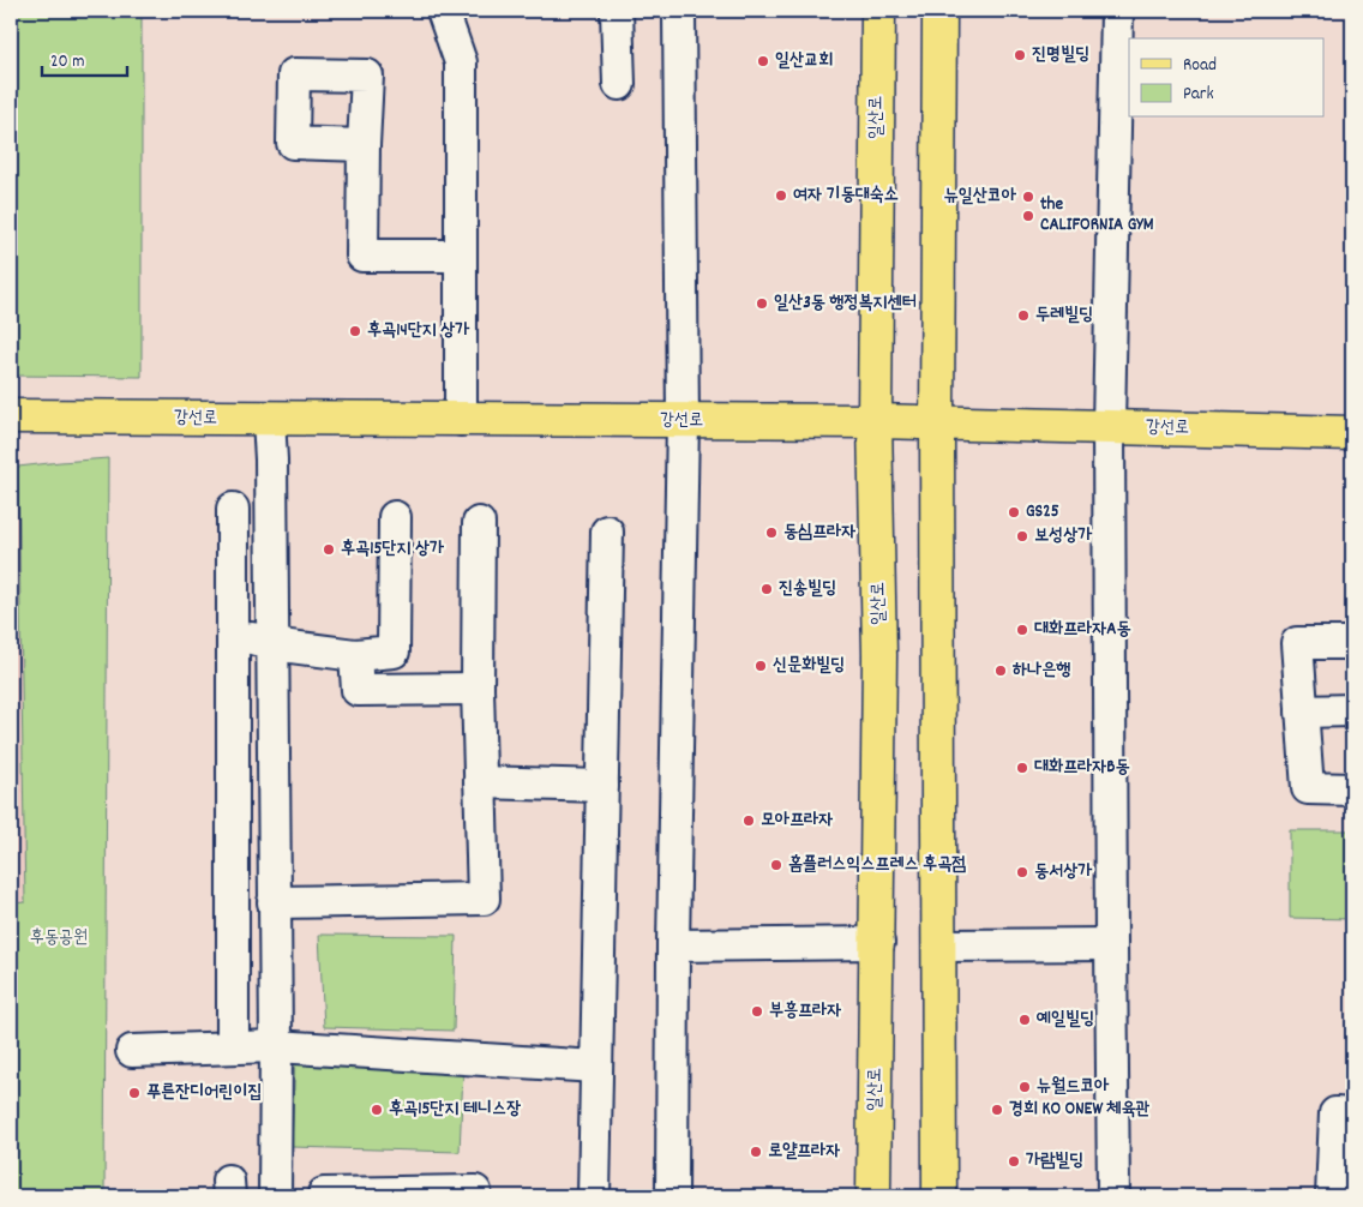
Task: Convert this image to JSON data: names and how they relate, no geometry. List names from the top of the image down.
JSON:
{
  "streets": {
    "main road": ["일산로", "강선로"]
  },
  "crossings": [
    ["일산로", "강선로"]
  ],
  "parks": ["후동공원"],
  "places": [
    "진명빌딩",
    "일산교회",
    "여자 기동대숙소",
    "뉴일산코아",
    "the CALIFORNIA GYM",
    "일산3동 행정복지센터",
    "두레빌딩",
    "후곡14단지 상가",
    "GS25",
    "동심프라자",
    "보성상가",
    "후곡15단지 상가",
    "진송빌딩",
    "대화프라자A동",
    "신문화빌딩",
    "하나은행",
    "대화프라자B동",
    "모아프라자",
    "홈플러스익스프레스 후곡점",
    "동서상가",
    "부흥프라자",
    "예일빌딩",
    "뉴월드코아",
    "푸른잔디어린이집",
    "후곡15단지 테니스장",
    "경희 KO ONEW 체육관",
    "로얄프라자",
    "가람빌딩"
  ],
  "legend": ["Road", "Park"],
  "scale_bar": "20 m"
}
